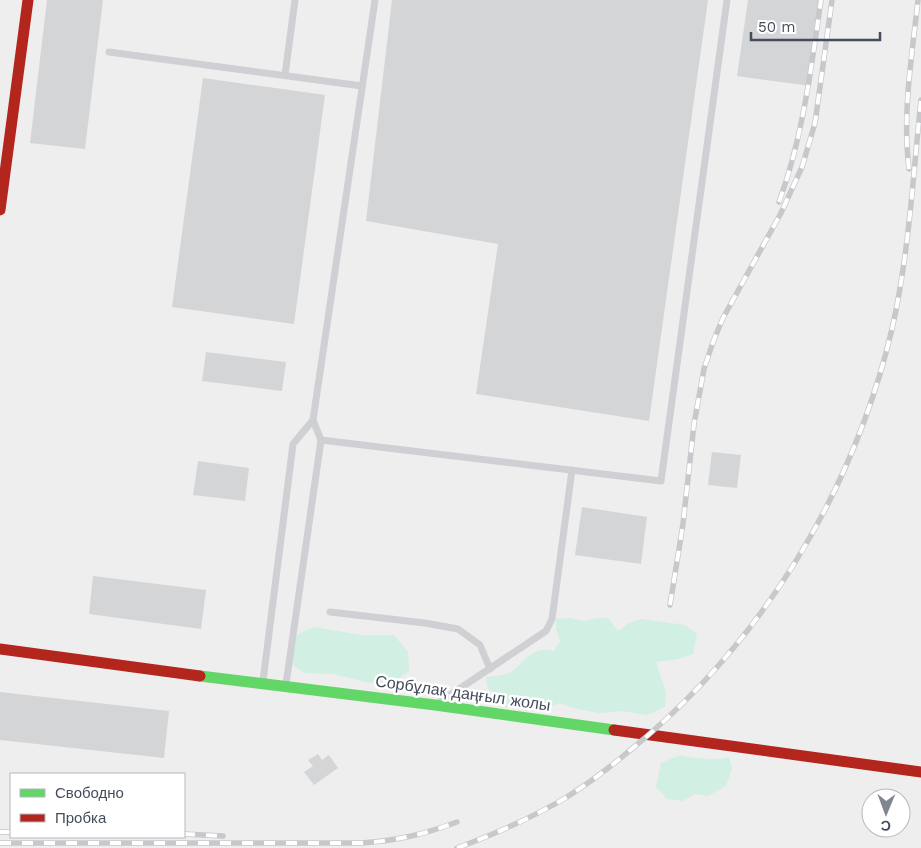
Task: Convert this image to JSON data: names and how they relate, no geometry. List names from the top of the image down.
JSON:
{
  "streets": {
    "main road": ["Сорбұлақ даңғыл жолы"]
  },
  "legend": ["Свободно", "Пробка"],
  "scale_bar": "50 m",
  "north": "bottom"
}
